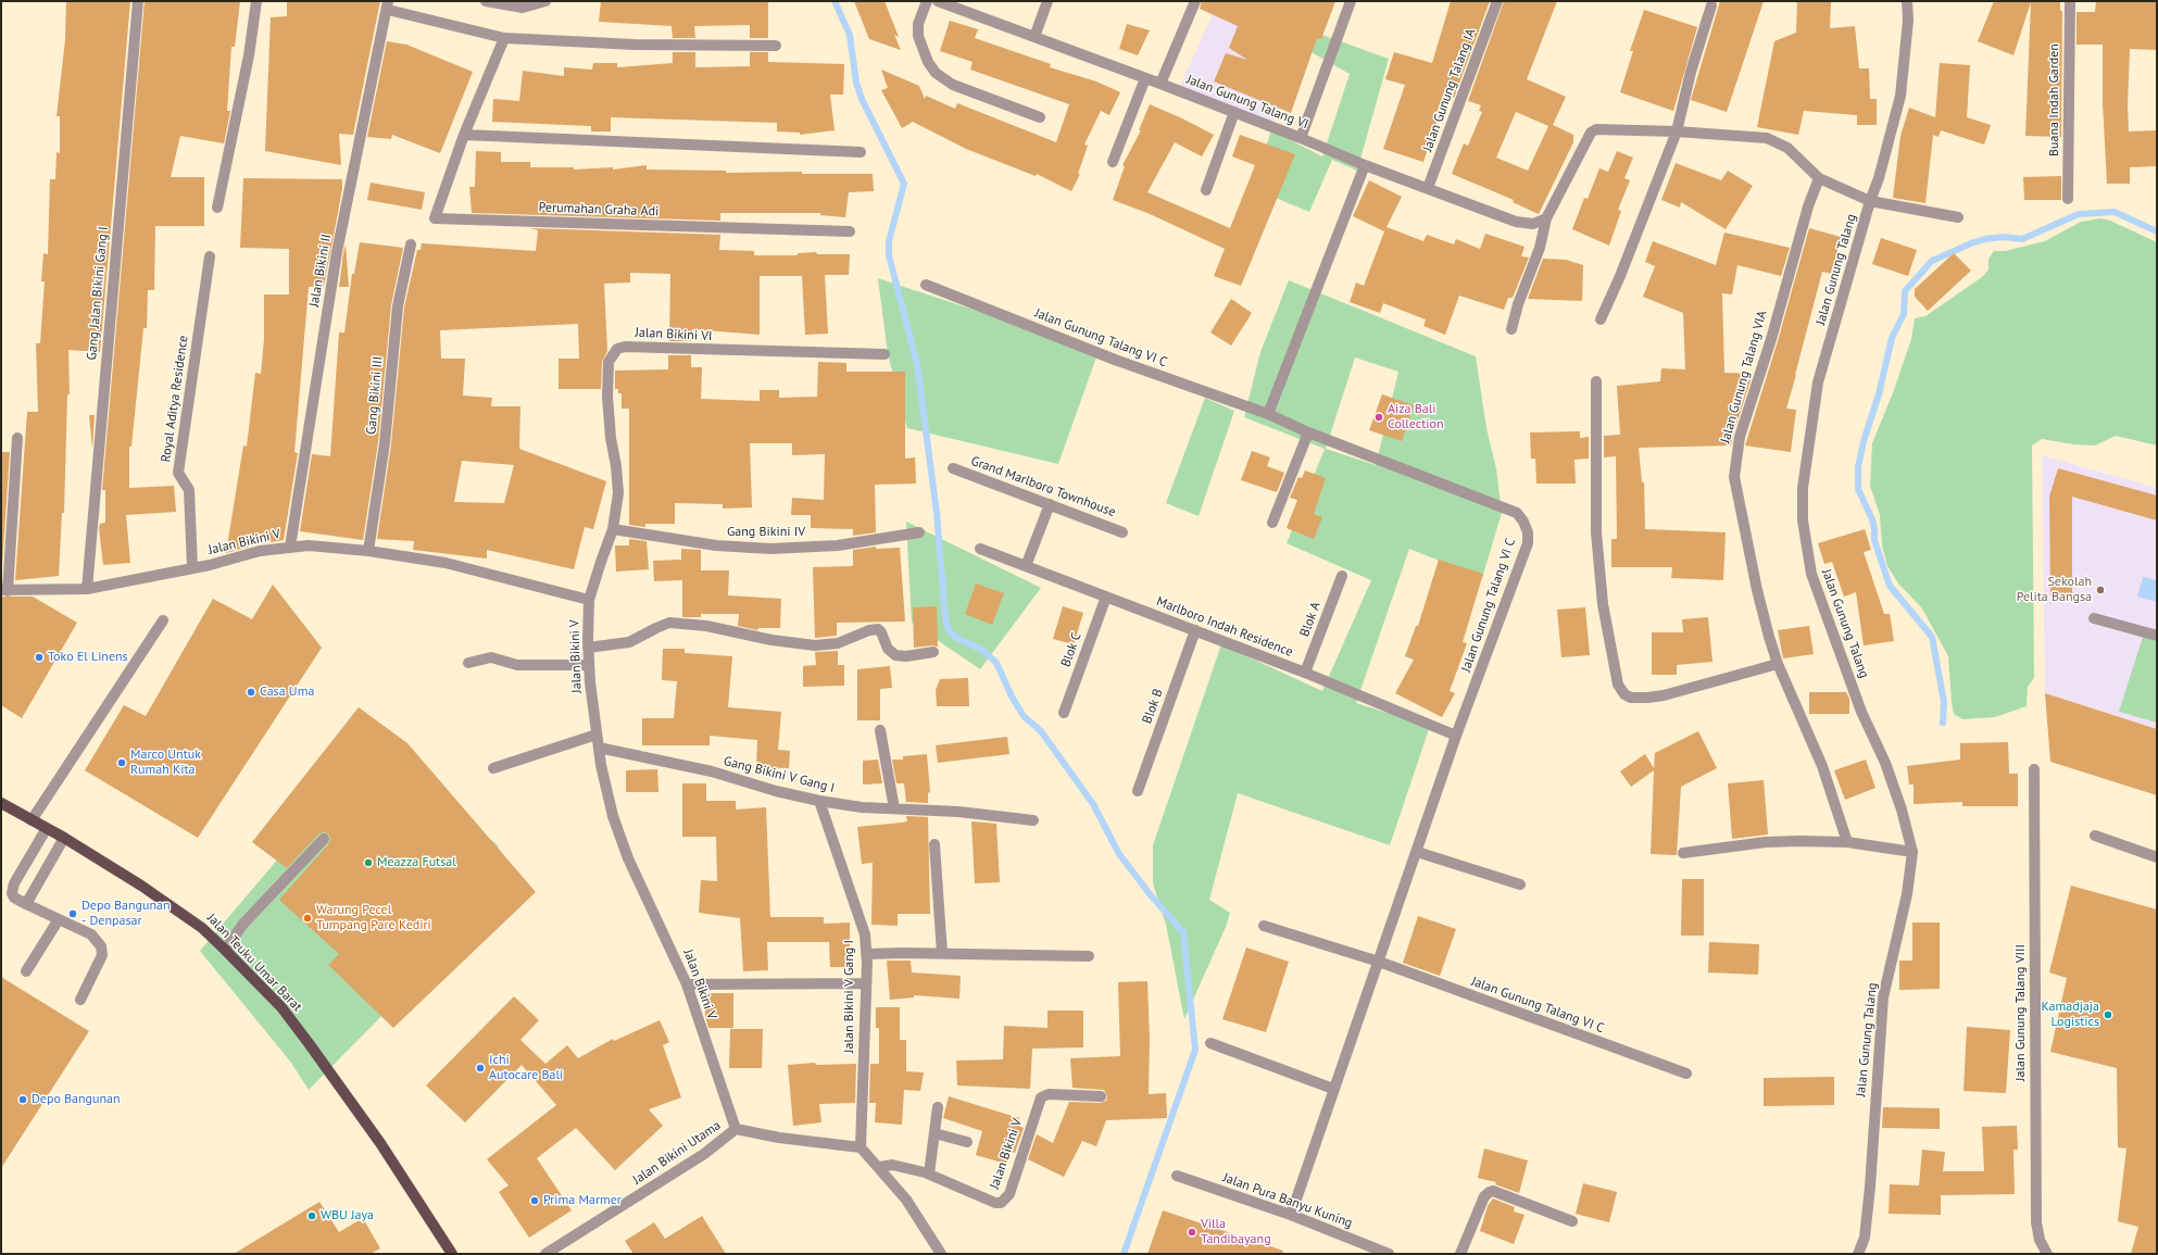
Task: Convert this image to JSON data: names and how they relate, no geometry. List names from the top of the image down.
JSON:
{
  "streets": {
    "main road": ["Jalan Teuku Umar Barat"],
    "street": [
      "Jalan Gunung Talang IA",
      "Buana Indah Garden",
      "Jalan Gunung Talang VI",
      "Perumahan Graha Adi",
      "Jalan Gunung Talang",
      "Jalan Bikini II",
      "Gang Jalan Bikini Gang I",
      "Jalan Bikini VI",
      "Jalan Gunung Talang VI C",
      "Jalan Gunung Talang VIA",
      "Gang Bikini III",
      "Royal Aditya Residence",
      "Grand Marlboro Townhouse",
      "Gang Bikini IV",
      "Jalan Bikini V",
      "Blok A",
      "Marlboro Indah Residence",
      "Blok C",
      "Blok B",
      "Gang Bikini V Gang I",
      "Jalan Bikini V Gang I",
      "Jalan Gunung Talang VIII",
      "Jalan Bikini Utama",
      "Jalan Pura Banyu Kuning"
    ]
  },
  "crossings": [
    ["Jalan Gunung Talang IA", "Jalan Gunung Talang VI"],
    ["Jalan Bikini II", "Jalan Bikini V"],
    ["Gang Jalan Bikini Gang I", "Jalan Bikini V"],
    ["Jalan Bikini VI", "Gang Bikini IV"],
    ["Jalan Bikini VI", "Jalan Bikini V"],
    ["Jalan Gunung Talang VI C", "Marlboro Indah Residence"],
    ["Jalan Gunung Talang VI C", "Jalan Pura Banyu Kuning"],
    ["Gang Bikini III", "Jalan Bikini V"],
    ["Royal Aditya Residence", "Jalan Bikini V"],
    ["Jalan Bikini V", "Gang Bikini V Gang I"],
    ["Jalan Bikini V", "Jalan Bikini Utama"],
    ["Blok A", "Marlboro Indah Residence"],
    ["Marlboro Indah Residence", "Blok C"],
    ["Marlboro Indah Residence", "Blok B"],
    ["Gang Bikini V Gang I", "Jalan Bikini V Gang I"]
  ],
  "places": [
    "Aiza Bali Collection",
    "Sekolah Pelita Bangsa",
    "Toko El Linens",
    "Casa Uma",
    "Marco Untuk Rumah Kita",
    "Meazza Futsal",
    "Depo Bangunan - Denpasar",
    "Warung Pecel Tumpang Pare Kediri",
    "Kamadjaja Logistics",
    "Ichi Autocare Bali",
    "Depo Bangunan",
    "Prima Marmer",
    "WBU Jaya",
    "Villa Tandibayang"
  ]
}
